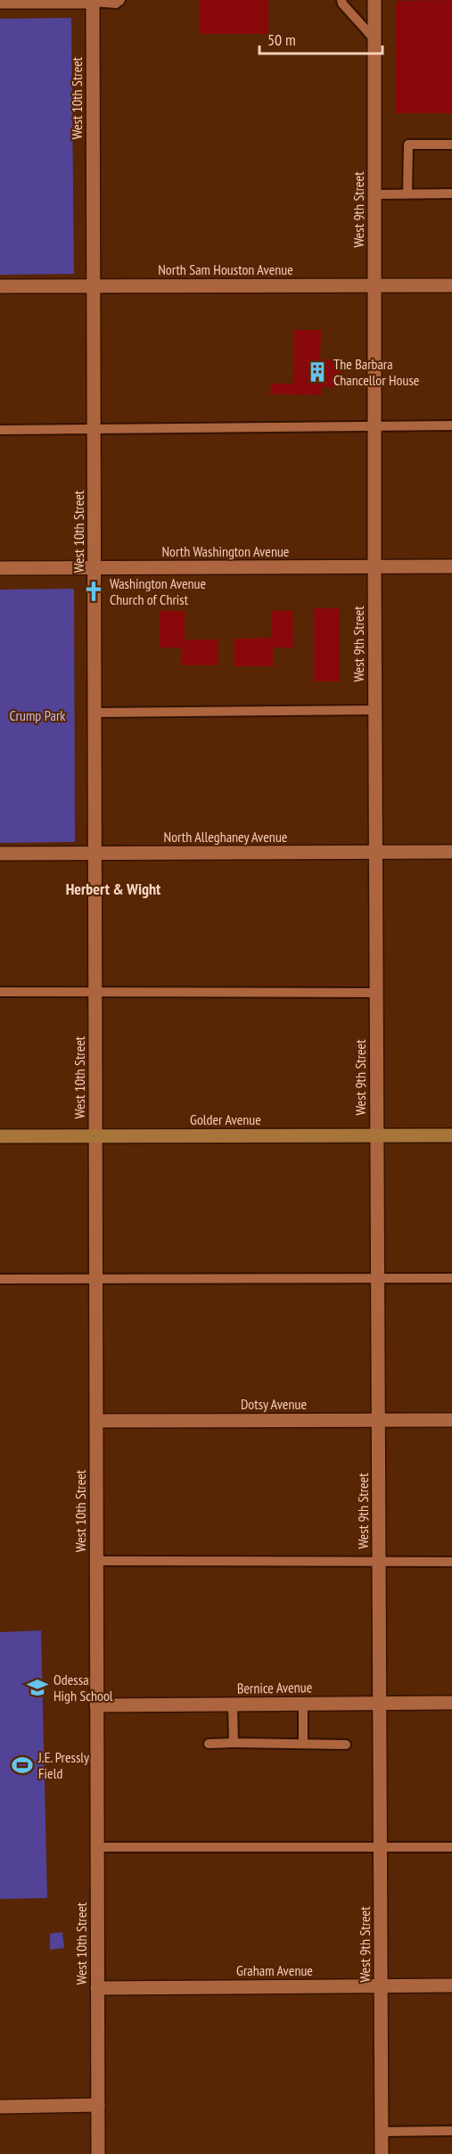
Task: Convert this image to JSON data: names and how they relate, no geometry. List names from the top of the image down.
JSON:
{
  "streets": {
    "main road": ["Golder Avenue"],
    "street": [
      "West 10th Street",
      "West 9th Street",
      "North Sam Houston Avenue",
      "North Washington Avenue",
      "North Alleghaney Avenue",
      "Dotsy Avenue",
      "Bernice Avenue",
      "Graham Avenue"
    ]
  },
  "crossings": [
    ["West 10th Street", "North Sam Houston Avenue"],
    ["West 10th Street", "North Washington Avenue"],
    ["West 10th Street", "North Alleghaney Avenue"],
    ["West 10th Street", "Golder Avenue"],
    ["West 10th Street", "Dotsy Avenue"],
    ["West 10th Street", "Bernice Avenue"],
    ["West 10th Street", "Graham Avenue"],
    ["West 9th Street", "North Sam Houston Avenue"],
    ["West 9th Street", "North Washington Avenue"],
    ["West 9th Street", "North Alleghaney Avenue"],
    ["West 9th Street", "Golder Avenue"],
    ["West 9th Street", "Dotsy Avenue"],
    ["West 9th Street", "Bernice Avenue"],
    ["West 9th Street", "Graham Avenue"]
  ],
  "districts": ["Herbert & Wight"],
  "parks": ["Crump Park"],
  "places": {
    "building": ["The Barbara Chancellor House"],
    "church": ["Washington Avenue Church of Christ"],
    "school or university": ["Odessa High School"],
    "sports": ["J.E. Pressly Field"]
  },
  "scale_bar": "50 m"
}
